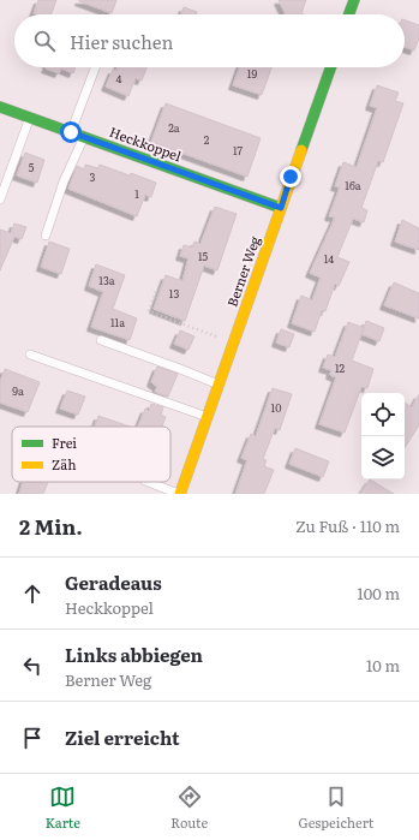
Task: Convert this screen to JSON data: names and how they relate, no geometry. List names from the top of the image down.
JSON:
{
  "streets": {
    "street": ["Heckkoppel", "Berner Weg"]
  },
  "crossings": [
    ["Heckkoppel", "Berner Weg"]
  ],
  "house_numbers": [
    "19",
    "4",
    "2a",
    "2",
    "17",
    "5",
    "3",
    "16a",
    "1",
    "15",
    "14",
    "13a",
    "13",
    "11a",
    "12",
    "9a",
    "10"
  ],
  "legend": ["Frei", "Zäh"],
  "page": {
    "search": "Hier suchen",
    "heading": ["2 Min.", "Zu Fuß · 110 m"],
    "list": [
      ["Geradeaus", "Heckkoppel", "100 m"],
      ["Links abbiegen", "Berner Weg", "10 m"],
      "Ziel erreicht"
    ],
    "nav": ["Karte", "Route", "Gespeichert"]
  }
}
